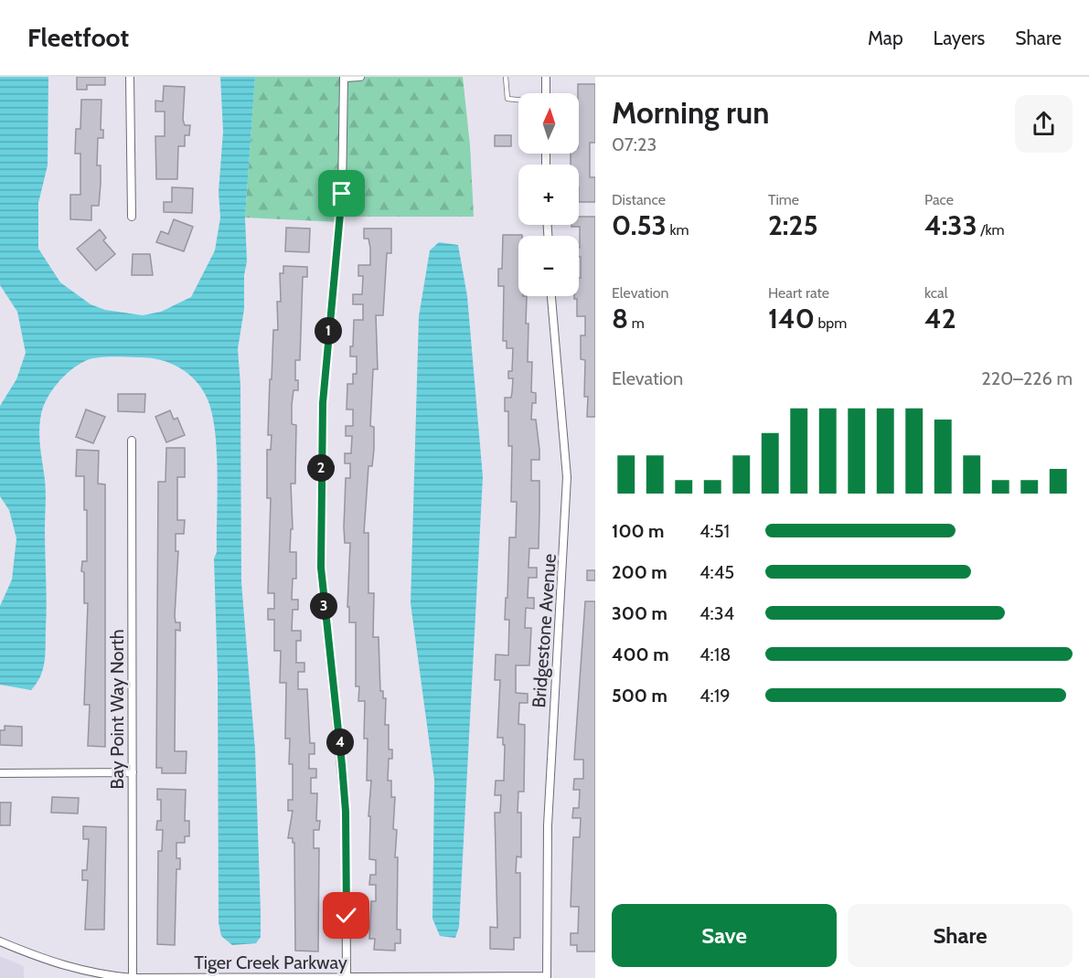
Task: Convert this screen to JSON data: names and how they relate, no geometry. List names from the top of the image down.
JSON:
{
  "streets": {
    "street": ["Bridgestone Avenue", "Bay Point Way North", "Tiger Creek Parkway"]
  },
  "crossings": [
    ["Bridgestone Avenue", "Tiger Creek Parkway"],
    ["Bay Point Way North", "Tiger Creek Parkway"]
  ],
  "north": "top",
  "page": {
    "header": "Fleetfoot",
    "nav": ["Map", "Layers", "Share"],
    "heading": ["Morning run", "07:23"],
    "map_buttons": ["+", "−"],
    "stats": [
      ["Distance", "0.53 km"],
      ["Time", "2:25"],
      ["Pace", "4:33 /km"],
      ["Elevation", "8 m"],
      ["Heart rate", "140 bpm"],
      ["kcal", "42"]
    ],
    "pins": [
      "1",
      "2",
      "3",
      "4"
    ],
    "chart": ["Elevation", "220–226 m"],
    "list": [
      {
        "name": "100 m",
        "note": "4:51"
      },
      {
        "name": "200 m",
        "note": "4:45"
      },
      {
        "name": "300 m",
        "note": "4:34"
      },
      {
        "name": "400 m",
        "note": "4:18"
      },
      {
        "name": "500 m",
        "note": "4:19"
      }
    ],
    "buttons": ["Save", "Share"]
  }
}
